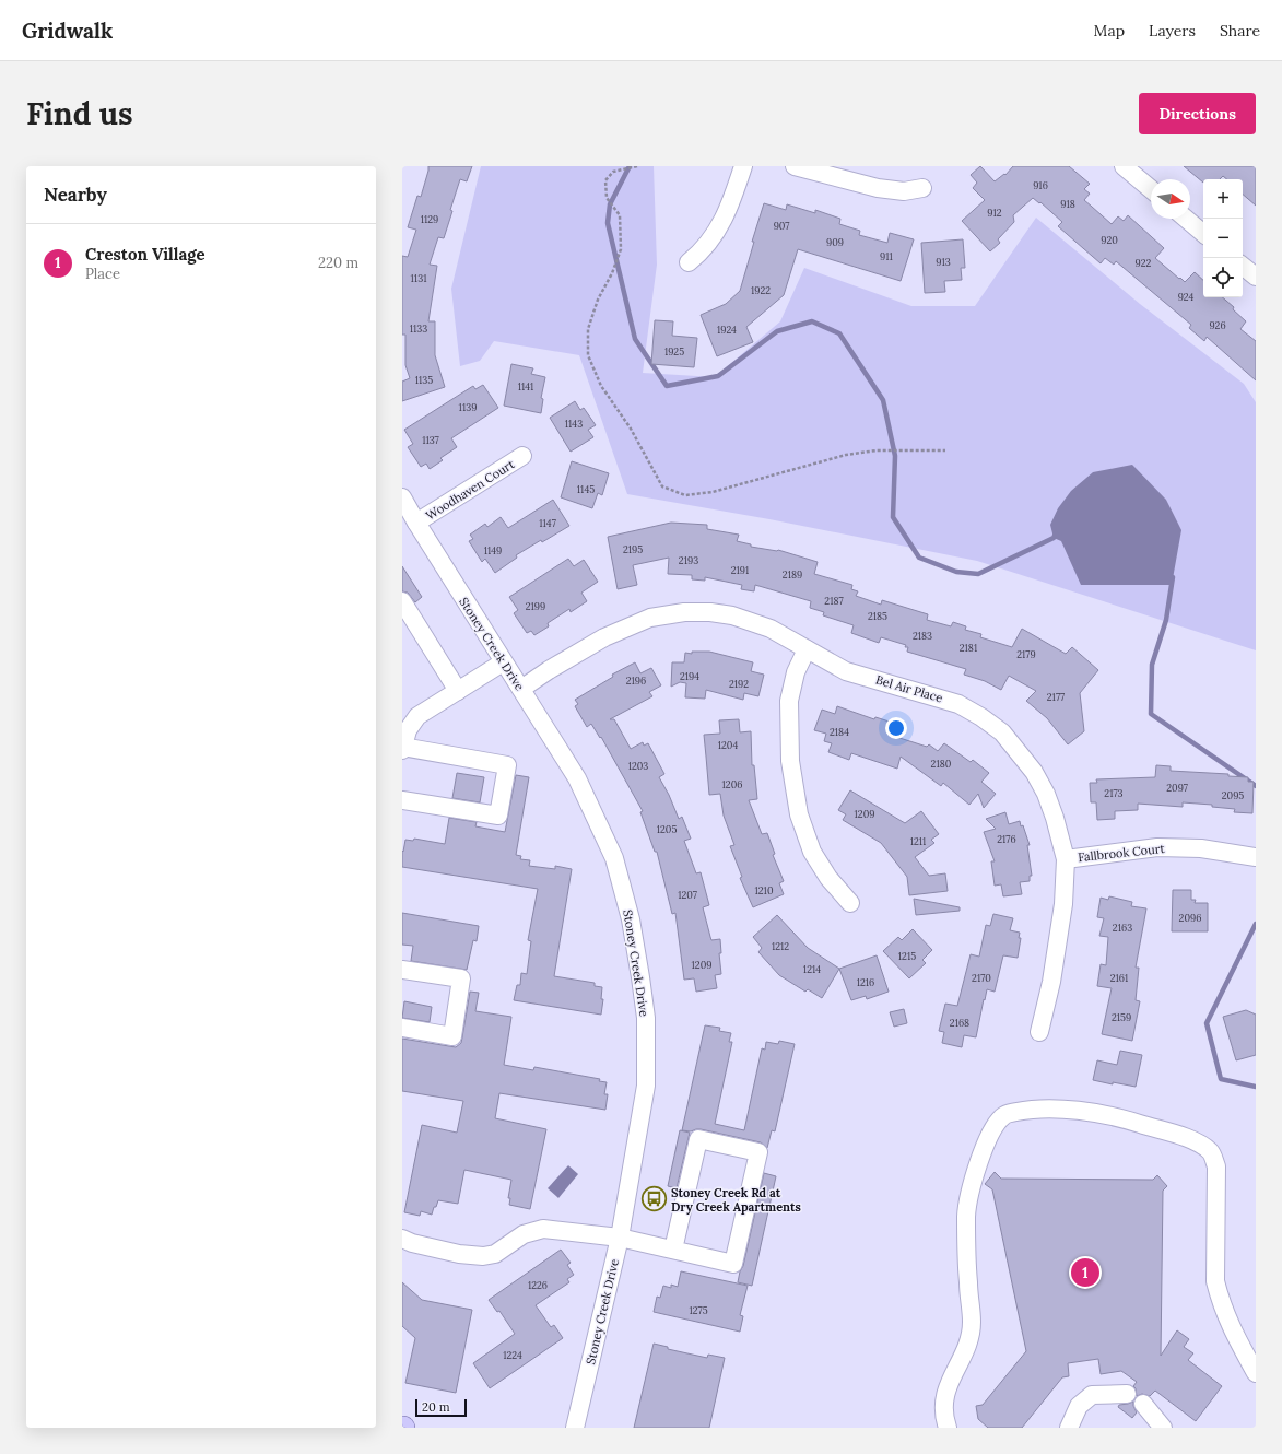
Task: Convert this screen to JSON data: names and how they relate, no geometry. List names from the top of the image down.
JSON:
{
  "streets": {
    "street": [
      "Woodhaven Court",
      "Stoney Creek Drive",
      "Bel Air Place",
      "Fallbrook Court"
    ]
  },
  "crossings": [
    ["Woodhaven Court", "Stoney Creek Drive"],
    ["Stoney Creek Drive", "Bel Air Place"],
    ["Bel Air Place", "Fallbrook Court"]
  ],
  "places": {
    "bus stop": ["Stoney Creek Rd at Dry Creek Apartments"]
  },
  "house_numbers": [
    "916",
    "918",
    "912",
    "1129",
    "907",
    "920",
    "909",
    "911",
    "913",
    "922",
    "1131",
    "1922",
    "924",
    "926",
    "1133",
    "1924",
    "1925",
    "1135",
    "1141",
    "1139",
    "1143",
    "1137",
    "1145",
    "1147",
    "2195",
    "1149",
    "2193",
    "2191",
    "2189",
    "2187",
    "2199",
    "2185",
    "2183",
    "2181",
    "2179",
    "2194",
    "2196",
    "2192",
    "2177",
    "2184",
    "1204",
    "2180",
    "1203",
    "1206",
    "2097",
    "2173",
    "2095",
    "1209",
    "1205",
    "2176",
    "1211",
    "1210",
    "1207",
    "2096",
    "2163",
    "1212",
    "1215",
    "1209",
    "1214",
    "2170",
    "2161",
    "1216",
    "2159",
    "2168",
    "1226",
    "1275",
    "1224"
  ],
  "scale_bar": "20 m",
  "north": "right",
  "page": {
    "header": "Gridwalk",
    "nav": ["Map", "Layers", "Share"],
    "buttons": "Directions",
    "title": "Find us",
    "heading": "Nearby",
    "map_buttons": ["+", "−"],
    "list": [
      {
        "mark": "1",
        "name": "Creston Village",
        "note": "Place",
        "value": "220 m"
      }
    ],
    "pins": "1",
    "scale": "20 m"
  }
}
